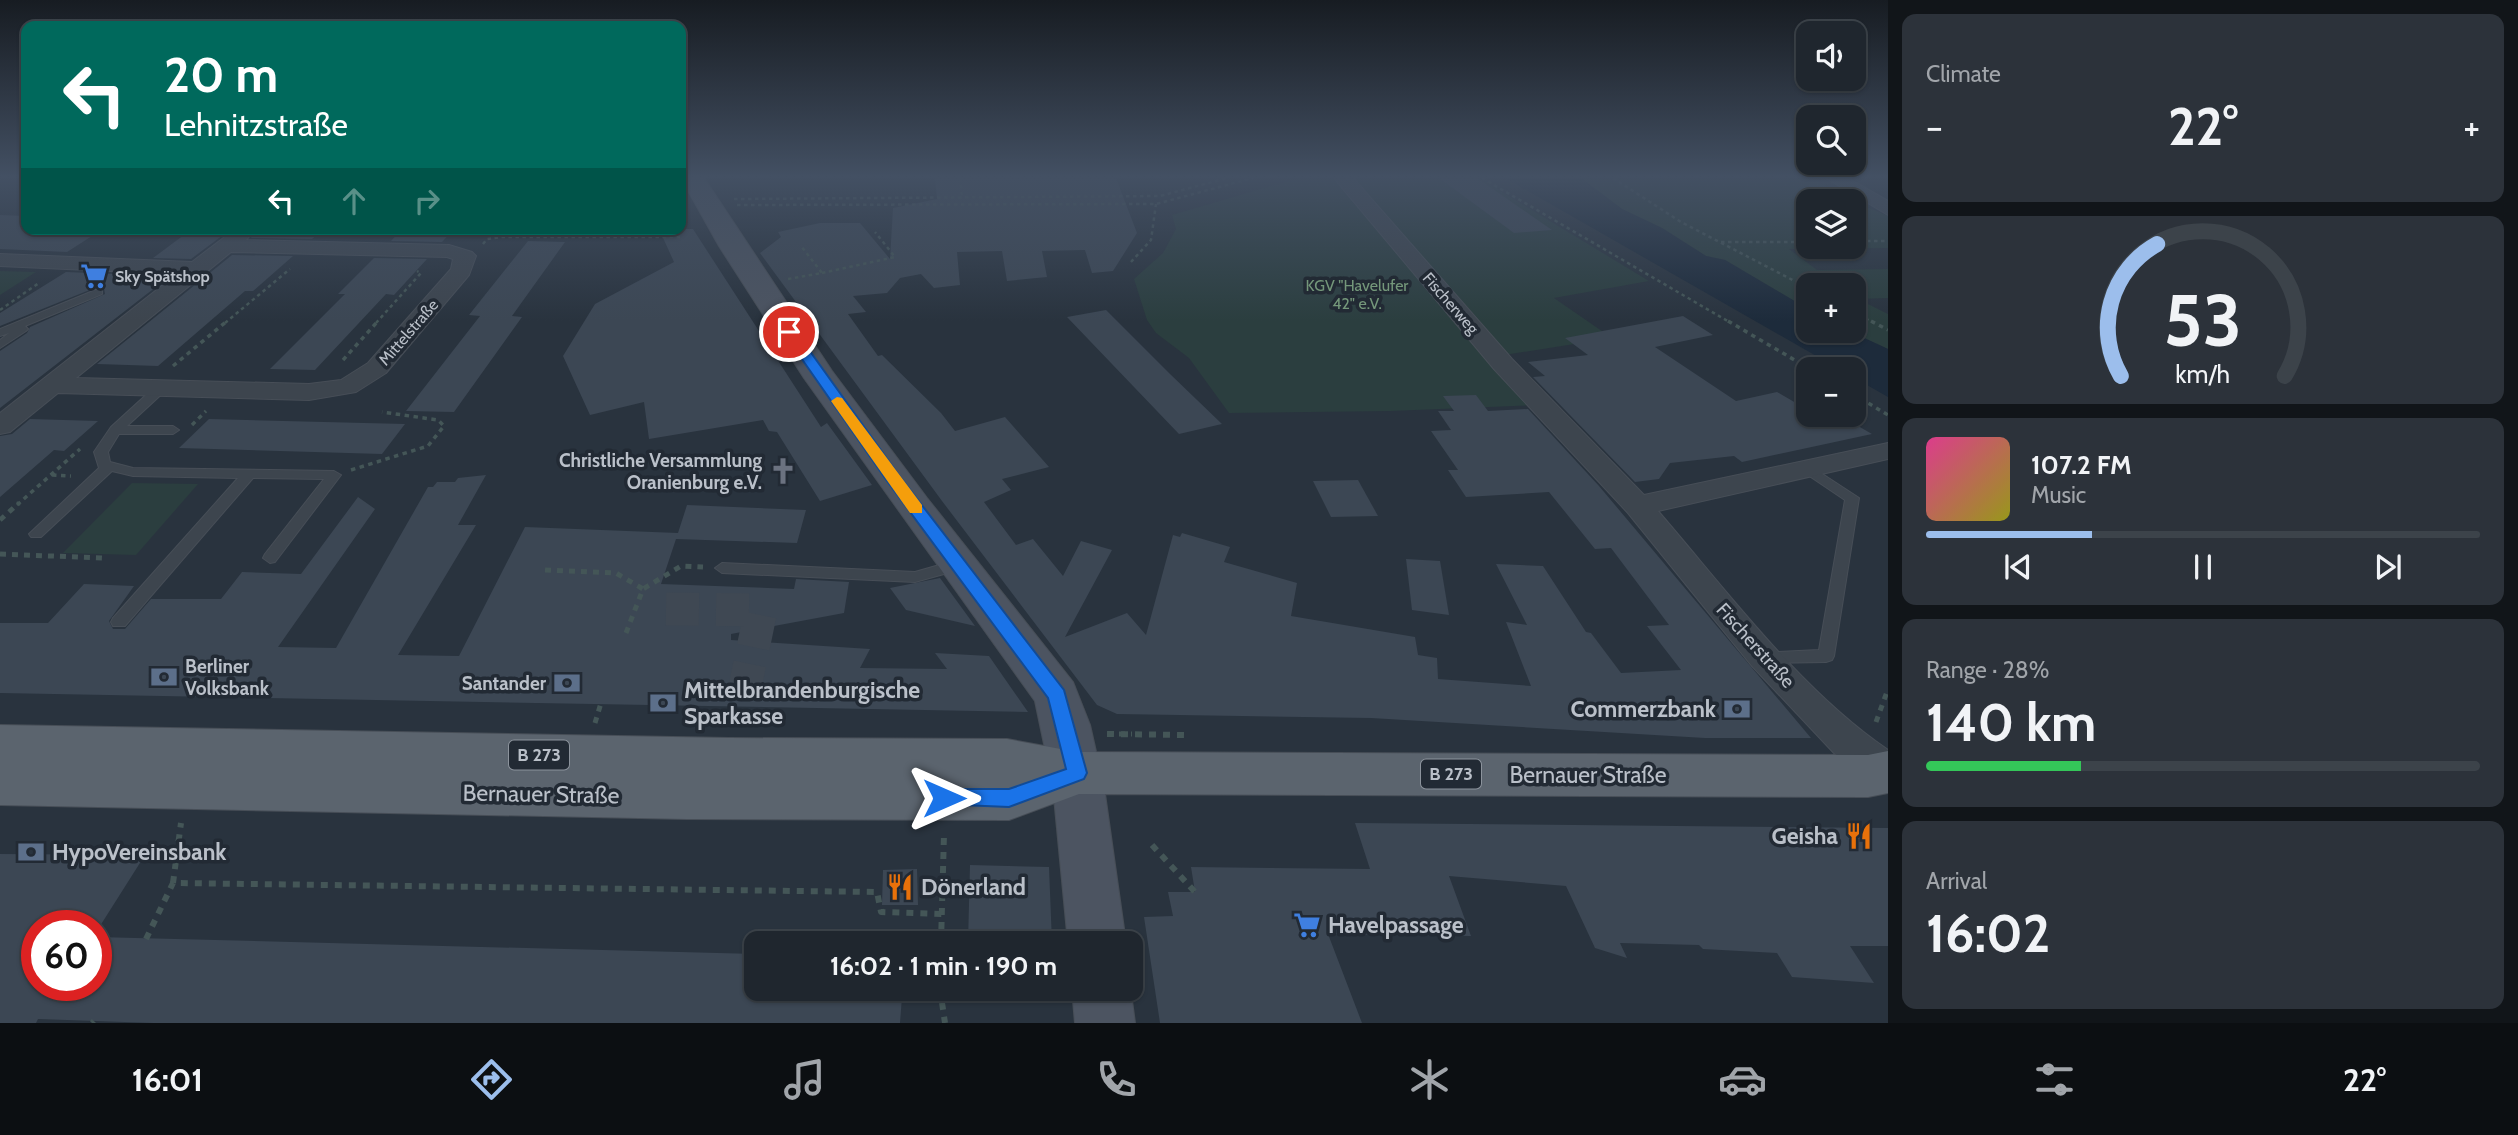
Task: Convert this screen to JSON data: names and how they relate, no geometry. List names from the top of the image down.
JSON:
{
  "streets": {
    "main road": ["B 273", "Bernauer Straße"],
    "street": ["Fischerweg", "Mittelstraße", "Fischerstraße"]
  },
  "crossings": [
    ["Fischerweg", "Fischerstraße"],
    ["Fischerstraße", "Bernauer Straße"]
  ],
  "parks": ["KGV \"Havelufer 42\" e.V."],
  "places": {
    "supermarket": ["Sky Spätshop", "Havelpassage"],
    "church": ["Christliche Versammlung Oranienburg e.V."],
    "bank": [
      "Berliner Volksbank",
      "Santander",
      "Mittelbrandenburgische Sparkasse",
      "Commerzbank",
      "HypoVereinsbank"
    ],
    "restaurant": ["Geisha", "Dönerland"]
  },
  "page": {
    "tile": [
      "Climate",
      ["Range · 28%", "140 km"],
      ["Arrival", "16:02"]
    ],
    "map_buttons": ["+", "−"],
    "turn": ["20 m", "Lehnitzstraße"],
    "heat": ["−", "22°", "+"],
    "song": ["107.2 FM", "Music"],
    "limit": "60",
    "trip": "16:02 · 1 min · 190 m",
    "tabs": ["16:01", "22°"],
    "gauge": ["53", "km/h"]
  }
}
